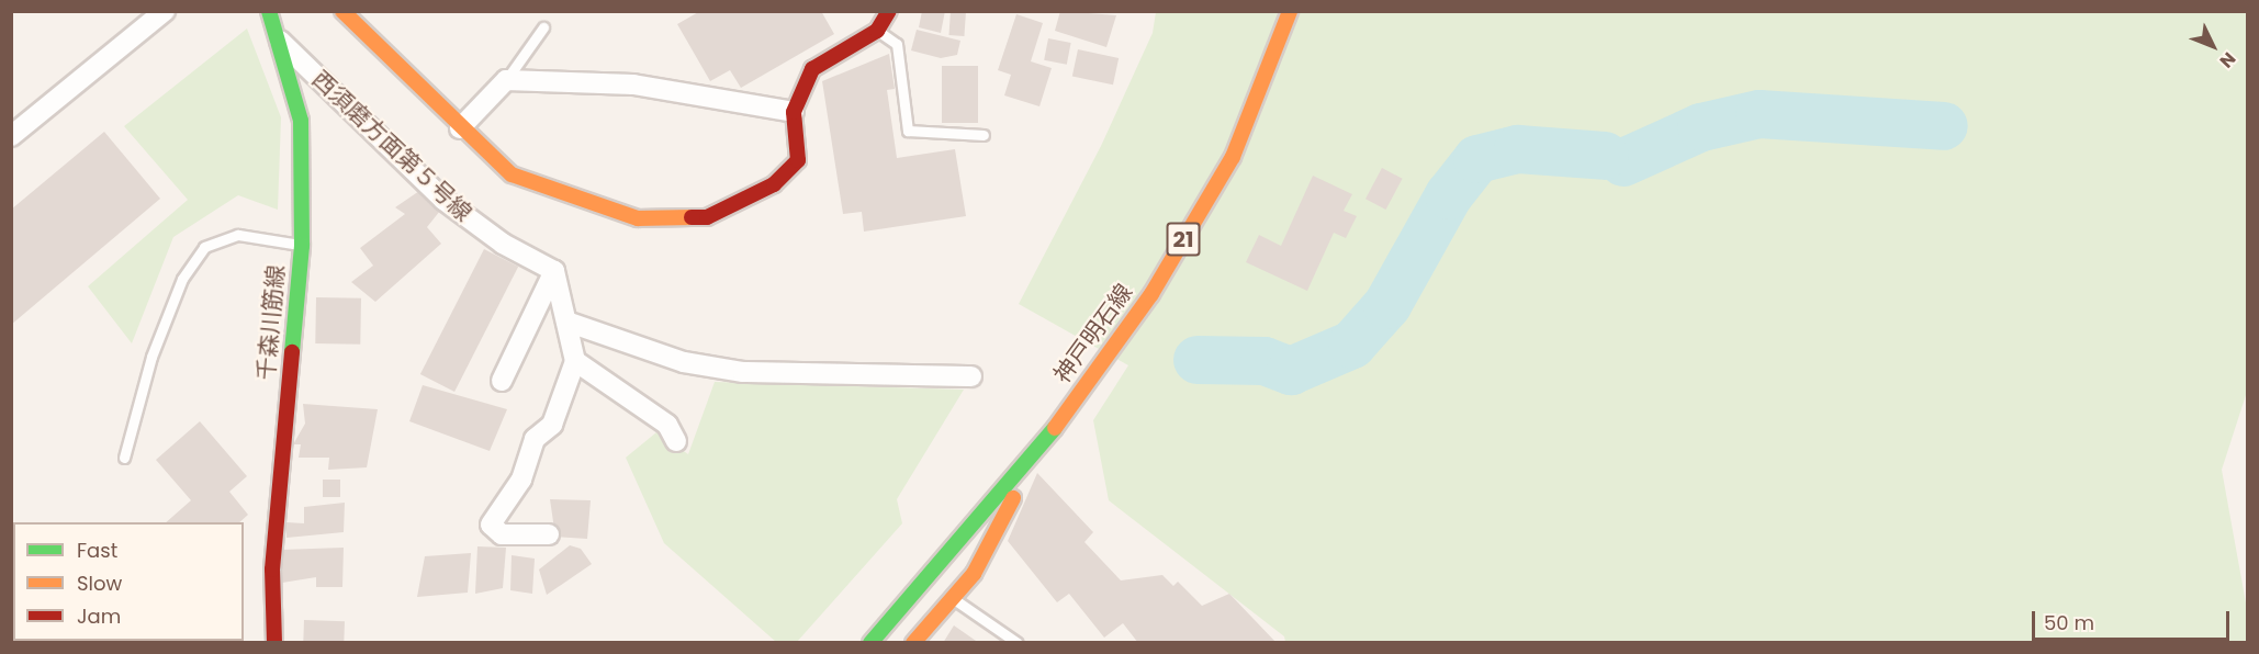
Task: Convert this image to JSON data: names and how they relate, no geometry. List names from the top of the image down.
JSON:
{
  "streets": {
    "street": [
      "西須磨方面第５号線",
      "21",
      "千森川筋線",
      "神戸明石線"
    ]
  },
  "crossings": [
    ["西須磨方面第５号線", "千森川筋線"]
  ],
  "legend": ["Fast", "Slow", "Jam"],
  "scale_bar": "50 m",
  "north": "bottom right"
}
